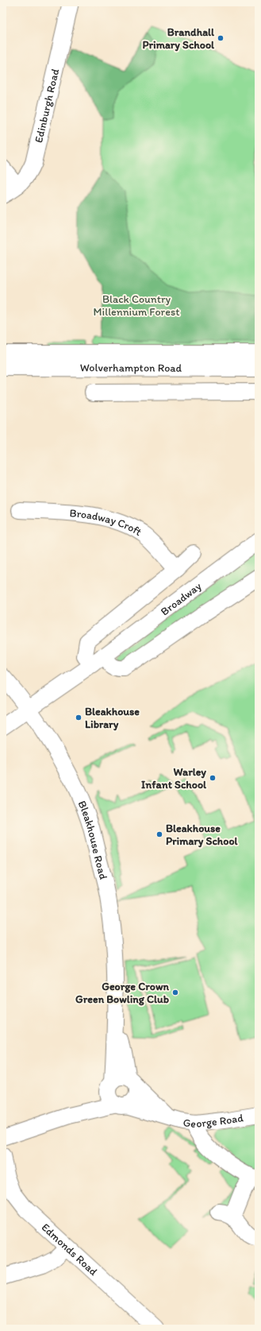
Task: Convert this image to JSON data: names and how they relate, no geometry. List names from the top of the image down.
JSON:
{
  "streets": {
    "highway": ["Wolverhampton Road"],
    "street": [
      "Edinburgh Road",
      "Broadway Croft",
      "Broadway",
      "Bleakhouse Road",
      "George Road",
      "Edmonds Road"
    ]
  },
  "crossings": [
    ["Broadway", "Bleakhouse Road"],
    ["Bleakhouse Road", "George Road"]
  ],
  "parks": ["Black Country Millennium Forest"],
  "places": [
    "Brandhall Primary School",
    "Bleakhouse Library",
    "Warley Infant School",
    "Bleakhouse Primary School",
    "George Crown Green Bowling Club"
  ]
}
